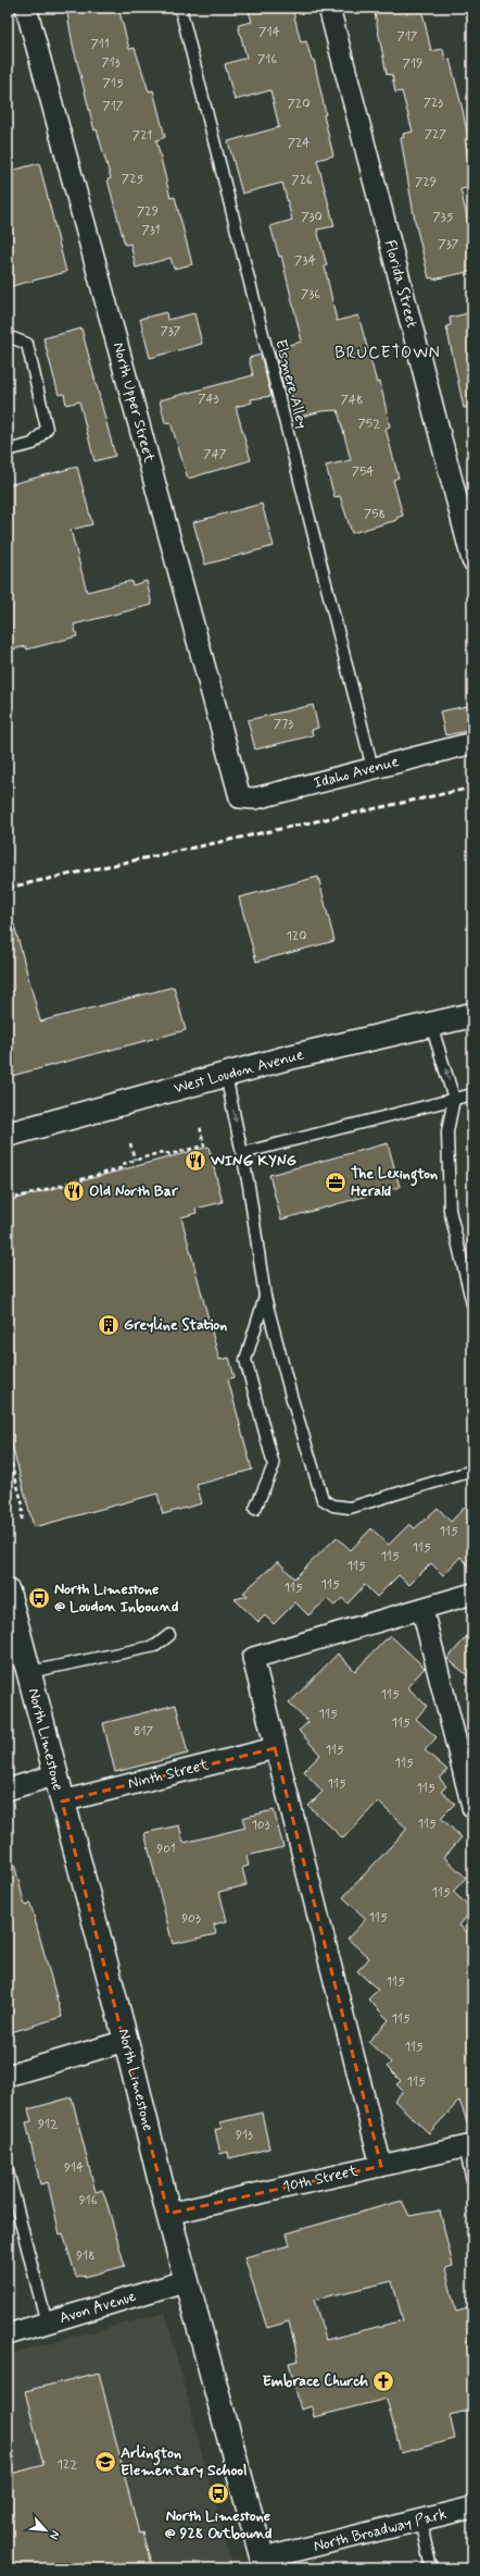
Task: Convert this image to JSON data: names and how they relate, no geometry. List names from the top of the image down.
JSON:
{
  "streets": {
    "street": [
      "Florida Street",
      "North Upper Street",
      "Idaho Avenue",
      "West Loudon Avenue",
      "North Limestone",
      "Ninth Street",
      "10th Street",
      "Avon Avenue",
      "North Broadway Park"
    ],
    "lane": ["Elsmere Alley"]
  },
  "crossings": [
    ["Elsmere Alley", "Idaho Avenue"],
    ["North Upper Street", "Idaho Avenue"],
    ["North Limestone", "Ninth Street"],
    ["North Limestone", "10th Street"],
    ["North Limestone", "Avon Avenue"],
    ["North Limestone", "North Broadway Park"]
  ],
  "districts": ["BRUCETOWN"],
  "places": {
    "restaurant": ["WING KYNG", "Old North Bar"],
    "office": ["The Lexington Herald"],
    "building": ["Greyline Station"],
    "bus stop": ["North Limestone @ Loudon Inbound", "North Limestone @ 928 Outbound"],
    "church": ["Embrace Church"],
    "school or university": ["Arlington Elementary School"]
  },
  "house_numbers": [
    "714",
    "717",
    "711",
    "716",
    "713",
    "719",
    "715",
    "723",
    "720",
    "717",
    "727",
    "721",
    "724",
    "725",
    "726",
    "729",
    "729",
    "730",
    "735",
    "731",
    "737",
    "734",
    "736",
    "737",
    "743",
    "748",
    "752",
    "747",
    "754",
    "758",
    "773",
    "120",
    "115",
    "115",
    "115",
    "115",
    "115",
    "115",
    "115",
    "115",
    "115",
    "817",
    "115",
    "115",
    "115",
    "115",
    "115",
    "103",
    "901",
    "115",
    "115",
    "903",
    "115",
    "115",
    "115",
    "115",
    "912",
    "913",
    "914",
    "916",
    "918",
    "122"
  ],
  "north": "bottom right"
}
